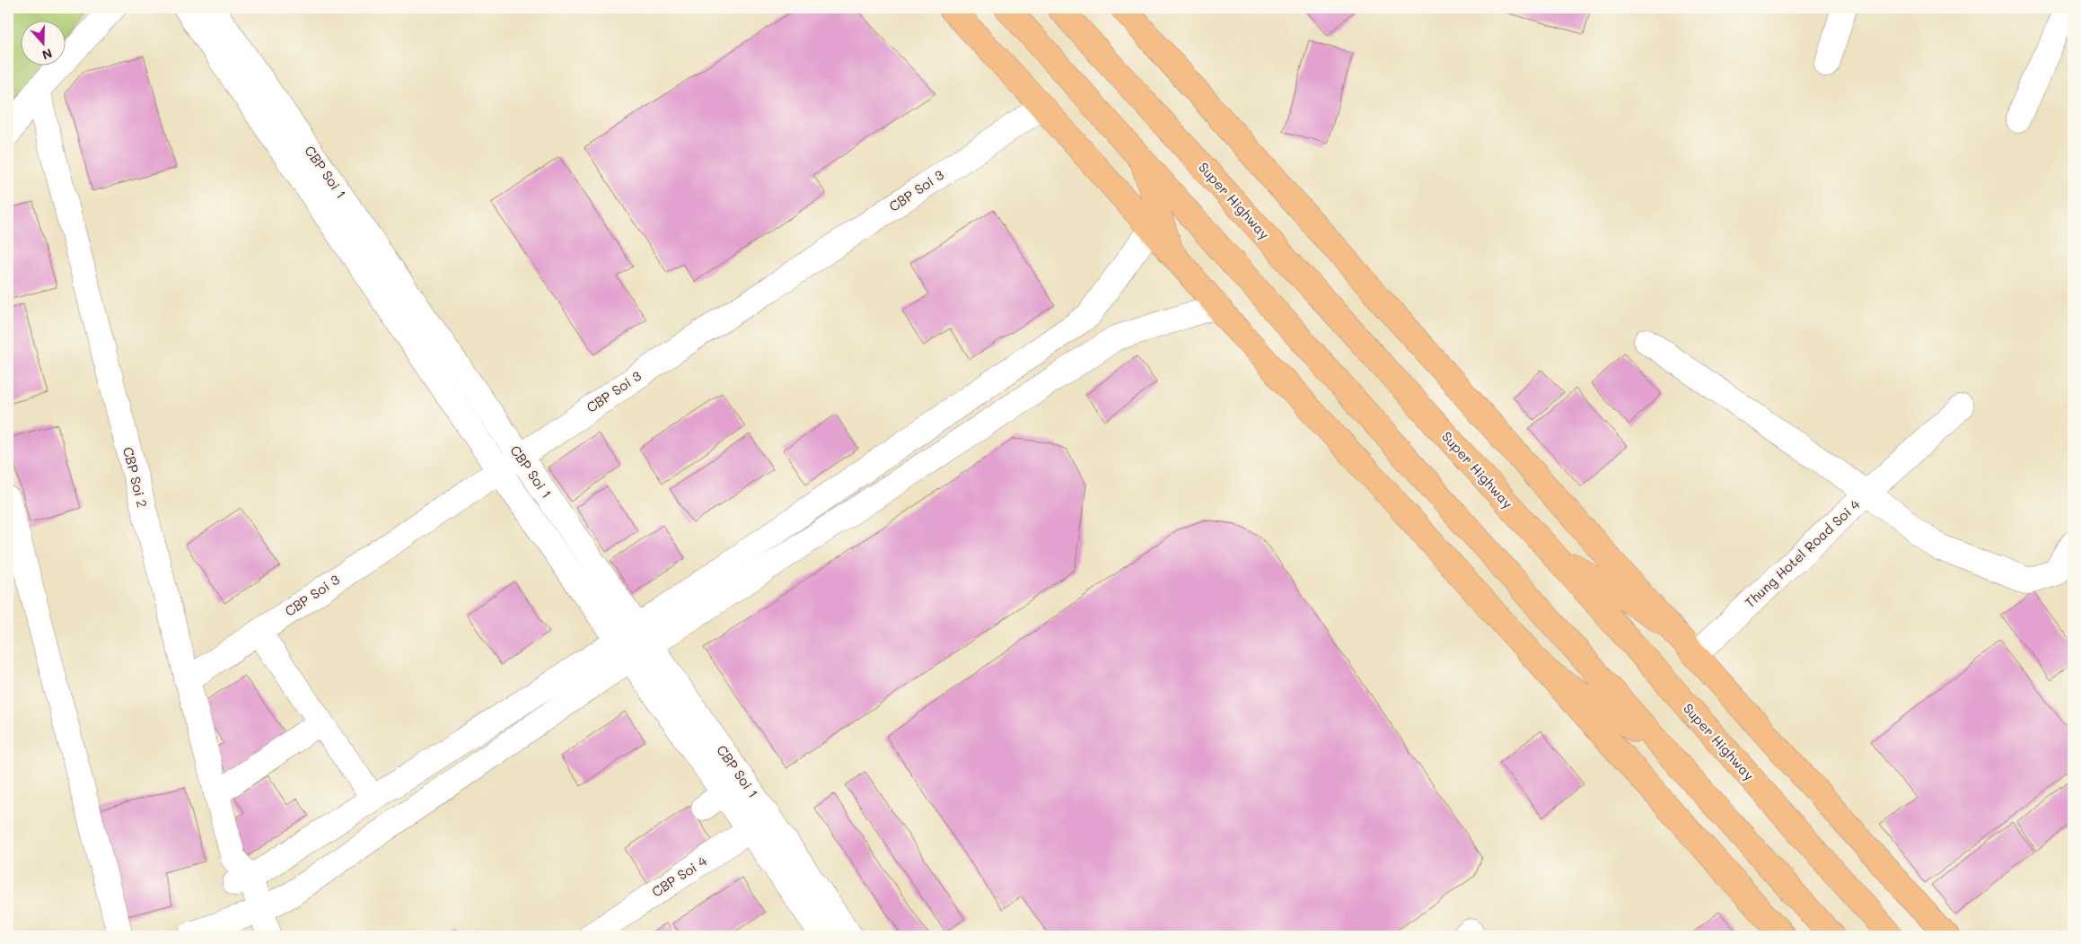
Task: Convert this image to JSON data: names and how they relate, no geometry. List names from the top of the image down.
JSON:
{
  "streets": {
    "main road": ["Super Highway"],
    "street": [
      "CBP Soi 1",
      "CBP Soi 3",
      "CBP Soi 2",
      "Thung Hotel Road Soi 4",
      "CBP Soi 4"
    ]
  },
  "crossings": [
    ["CBP Soi 1", "CBP Soi 3"],
    ["CBP Soi 1", "CBP Soi 4"],
    ["CBP Soi 3", "CBP Soi 2"]
  ],
  "north": "bottom"
}
